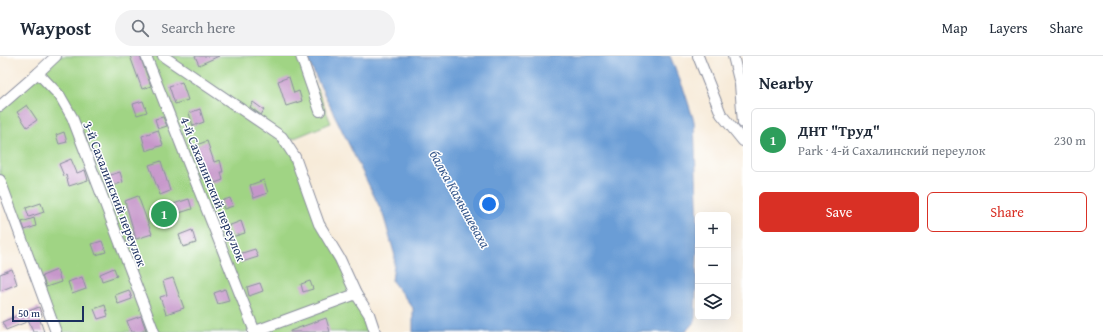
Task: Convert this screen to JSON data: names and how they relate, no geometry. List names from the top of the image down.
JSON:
{
  "streets": {
    "street": ["4-й Сахалинский переулок", "3-й Сахалинский переулок"]
  },
  "water": ["балка Камышеваха"],
  "scale_bar": "50 m",
  "page": {
    "header": "Waypost",
    "search": "Search here",
    "nav": ["Map", "Layers", "Share"],
    "heading": "Nearby",
    "list": [
      {
        "mark": "1",
        "name": "ДНТ \"Труд\"",
        "note": "Park · 4-й Сахалинский переулок",
        "value": "230 m"
      }
    ],
    "buttons": ["Save", "Share"],
    "pins": "1",
    "map_buttons": ["+", "−"],
    "scale": "50 m"
  }
}
